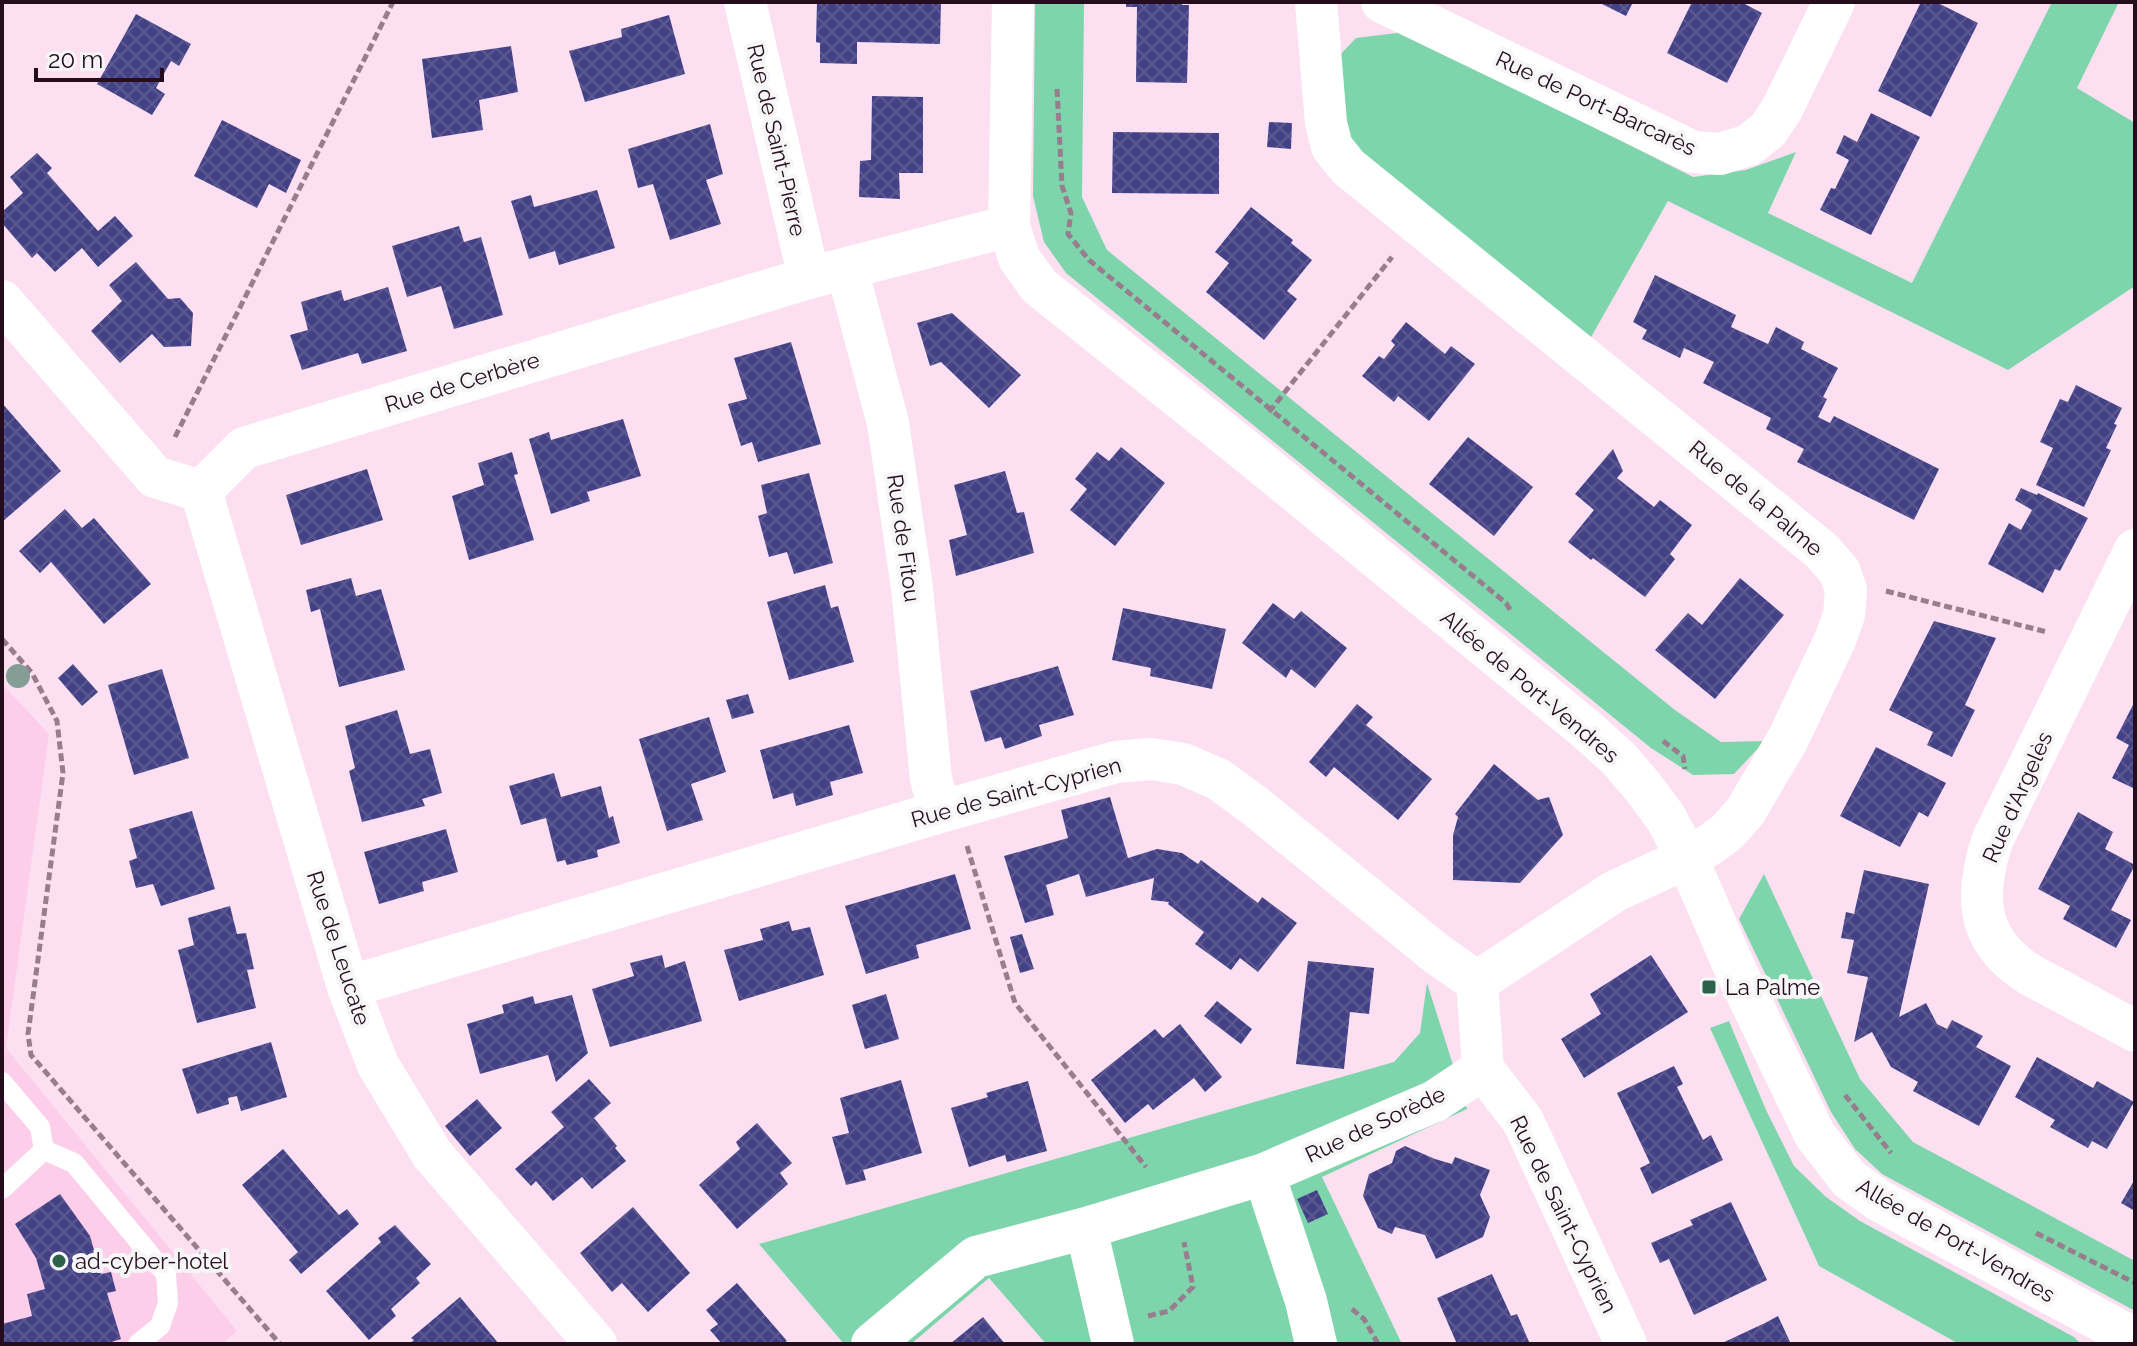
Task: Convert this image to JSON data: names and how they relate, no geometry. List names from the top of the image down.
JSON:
{
  "streets": {
    "street": [
      "Rue de Port-Barcarès",
      "Rue de Saint-Pierre",
      "Rue de Cerbère",
      "Rue de la Palme",
      "Rue de Fitou",
      "Allée de Port-Vendres",
      "Rue de Saint-Cyprien",
      "Rue d'Argelès",
      "Rue de Leucate",
      "Rue de Sorède"
    ]
  },
  "crossings": [
    ["Rue de Saint-Pierre", "Rue de Cerbère"],
    ["Rue de Saint-Pierre", "Rue de Fitou"],
    ["Rue de Cerbère", "Rue de Fitou"],
    ["Rue de Cerbère", "Allée de Port-Vendres"],
    ["Rue de Cerbère", "Rue de Leucate"],
    ["Rue de Fitou", "Rue de Saint-Cyprien"],
    ["Rue de Saint-Cyprien", "Rue de Leucate"],
    ["Rue de Saint-Cyprien", "Rue de Sorède"]
  ],
  "places": {
    "transit": ["La Palme"],
    "other": ["ad-cyber-hotel"]
  },
  "scale_bar": "20 m"
}
